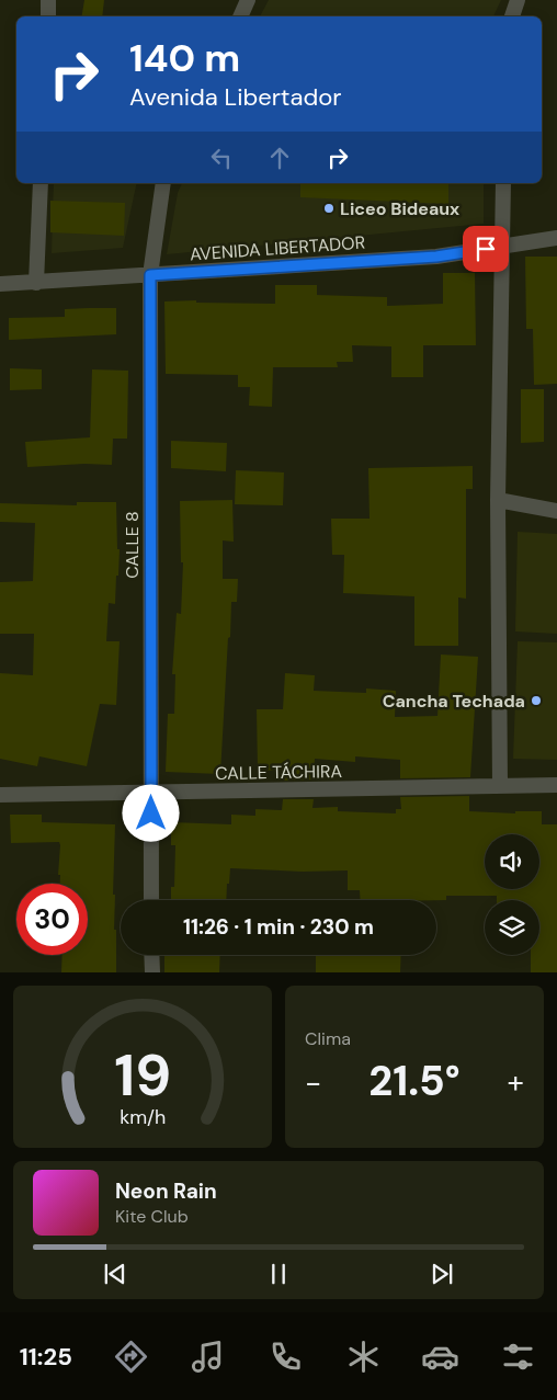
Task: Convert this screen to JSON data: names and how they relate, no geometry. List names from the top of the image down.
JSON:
{
  "streets": {
    "street": ["AVENIDA LIBERTADOR", "CALLE 8", "CALLE TÁCHIRA"]
  },
  "crossings": [
    ["AVENIDA LIBERTADOR", "CALLE 8"],
    ["CALLE 8", "CALLE TÁCHIRA"]
  ],
  "places": ["Liceo Bideaux", "Cancha Techada"],
  "page": {
    "turn": ["140 m", "Avenida Libertador"],
    "limit": "30",
    "trip": "11:26 · 1 min · 230 m",
    "tile": "Clima",
    "heat": ["−", "21.5°", "+"],
    "song": ["Neon Rain", "Kite Club"],
    "tabs": "11:25",
    "gauge": ["19", "km/h"]
  }
}
